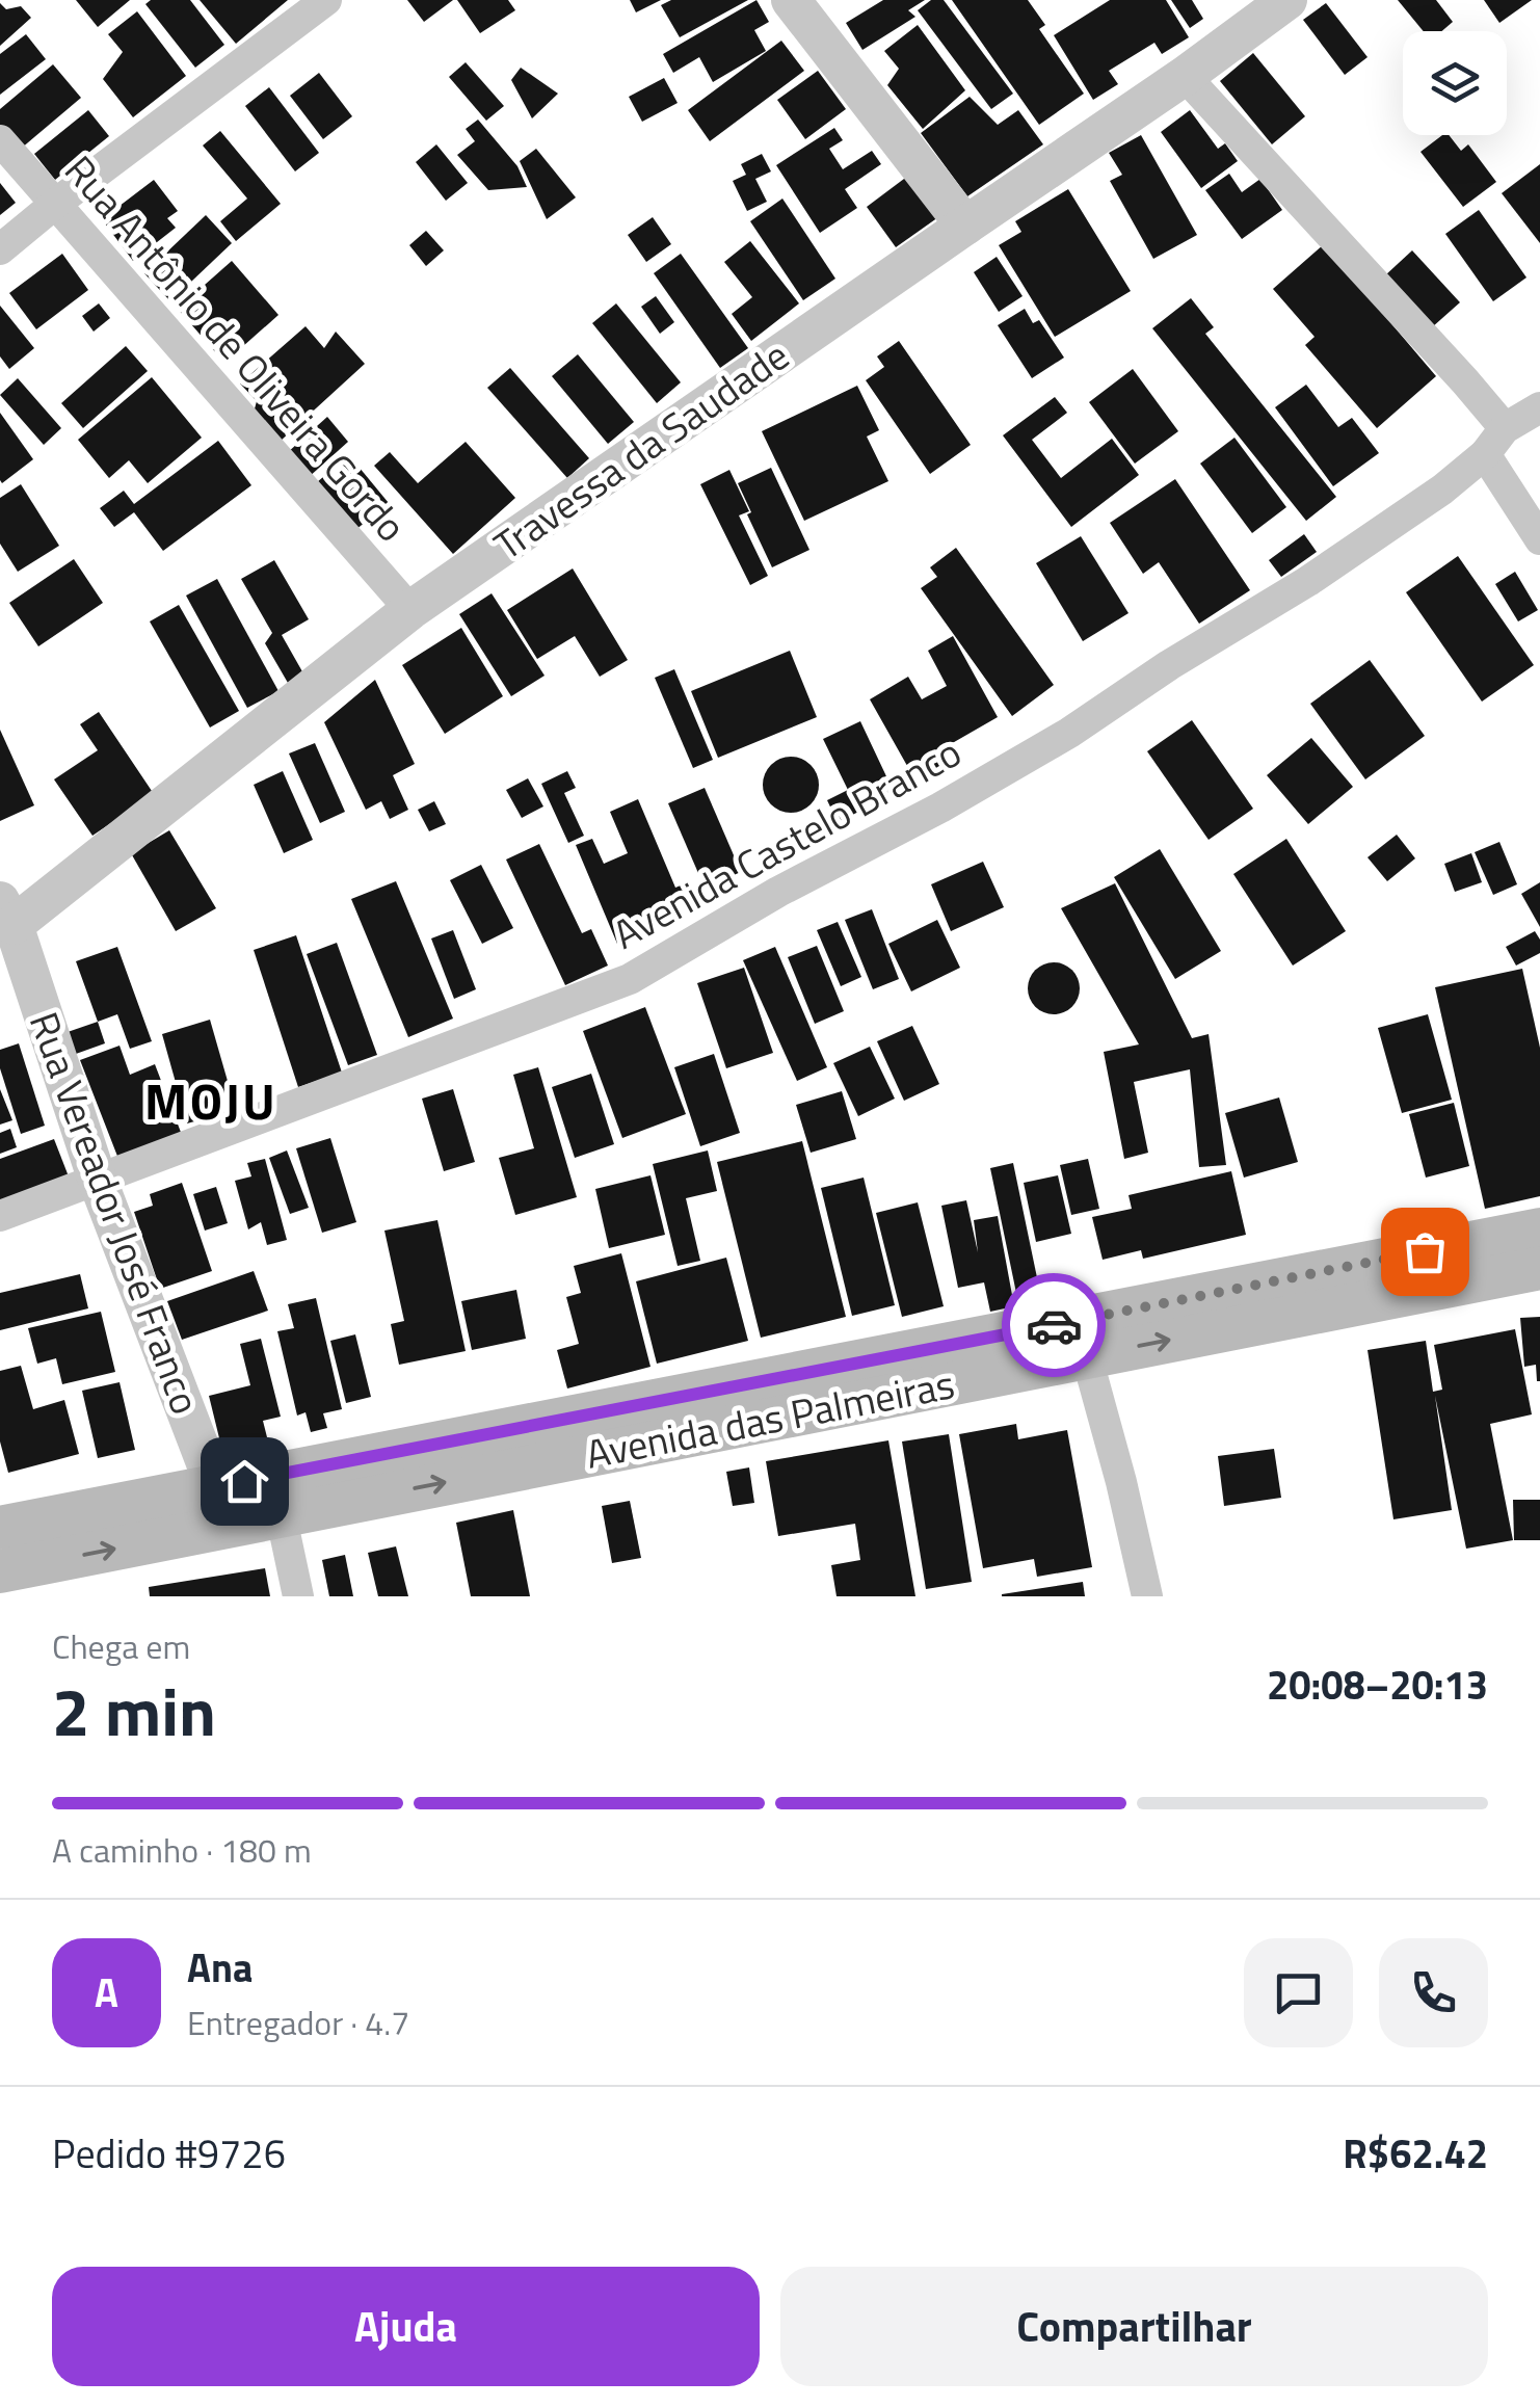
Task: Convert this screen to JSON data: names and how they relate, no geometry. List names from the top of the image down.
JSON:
{
  "streets": {
    "main road": ["Avenida das Palmeiras"],
    "street": [
      "Rua Antônio de Oliveira Gordo",
      "Travessa da Saudade",
      "Avenida Castelo Branco",
      "Rua Vereador José Franco"
    ]
  },
  "crossings": [
    ["Rua Antônio de Oliveira Gordo", "Travessa da Saudade"],
    ["Travessa da Saudade", "Rua Vereador José Franco"],
    ["Avenida Castelo Branco", "Rua Vereador José Franco"],
    ["Rua Vereador José Franco", "Avenida das Palmeiras"]
  ],
  "districts": ["MOJU"],
  "page": {
    "heading": ["2 min", "Chega em", "20:08–20:13"],
    "panel": [
      "Ana",
      "Entregador · 4.7",
      "Pedido #9726",
      "R$62.42"
    ],
    "bar": "A caminho · 180 m",
    "round": "A",
    "buttons": ["Ajuda", "Compartilhar"]
  }
}
